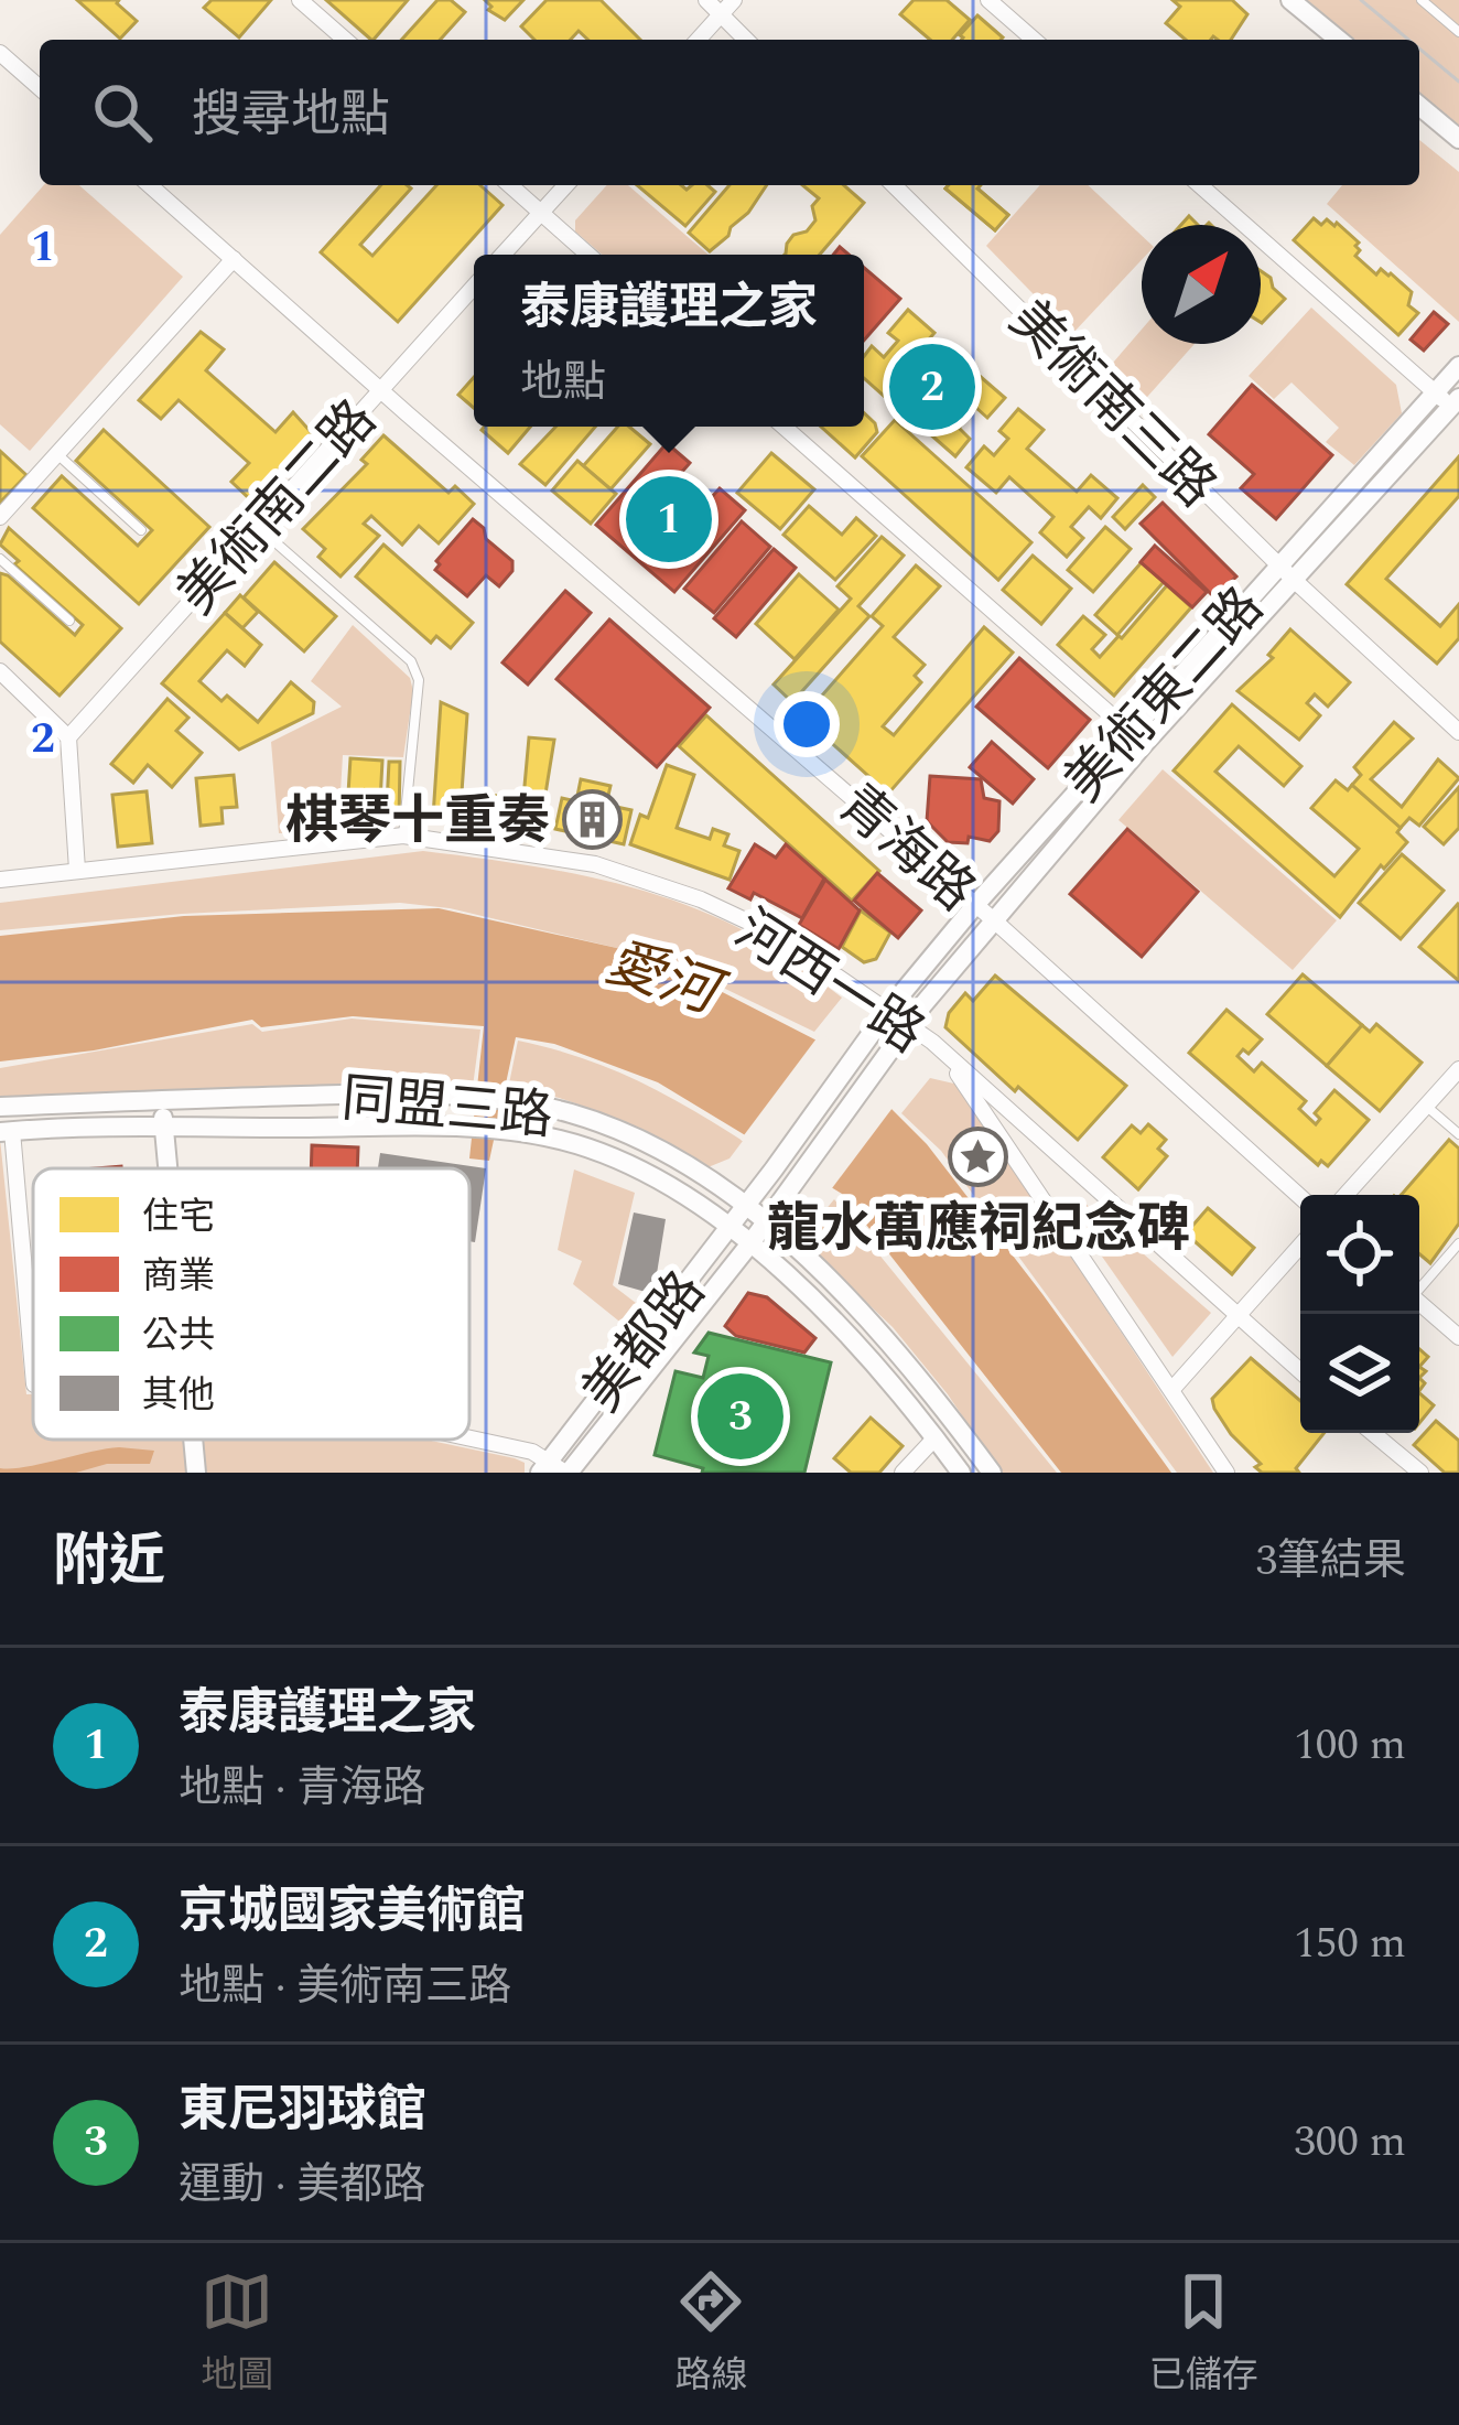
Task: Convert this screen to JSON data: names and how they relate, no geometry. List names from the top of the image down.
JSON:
{
  "streets": {
    "street": [
      "美術南三路",
      "美術南二路",
      "美術東二路",
      "青海路",
      "河西一路",
      "同盟三路",
      "美都路"
    ]
  },
  "crossings": [
    ["美術南三路", "美術東二路"],
    ["美術南二路", "青海路"],
    ["美術東二路", "青海路"],
    ["美術東二路", "河西一路"],
    ["美術東二路", "同盟三路"],
    ["美術東二路", "美都路"],
    ["同盟三路", "美都路"]
  ],
  "water": ["愛河"],
  "places": {
    "building": ["棋琴十重奏"],
    "place": ["龍水萬應祠紀念碑"]
  },
  "legend": [
    "住宅",
    "商業",
    "公共",
    "其他"
  ],
  "north": "top right",
  "page": {
    "search": "搜尋地點",
    "popup": ["泰康護理之家", "地點"],
    "pins": ["2", "1", "3"],
    "heading": ["附近", "3筆結果"],
    "list": [
      {
        "mark": "1",
        "name": "泰康護理之家",
        "note": "地點 · 青海路",
        "value": "100 m"
      },
      {
        "mark": "2",
        "name": "京城國家美術館",
        "note": "地點 · 美術南三路",
        "value": "150 m"
      },
      {
        "mark": "3",
        "name": "東尼羽球館",
        "note": "運動 · 美都路",
        "value": "300 m"
      }
    ],
    "nav": ["地圖", "路線", "已儲存"]
  },
  "grid": {
    "rows": ["1", "2"]
  }
}
